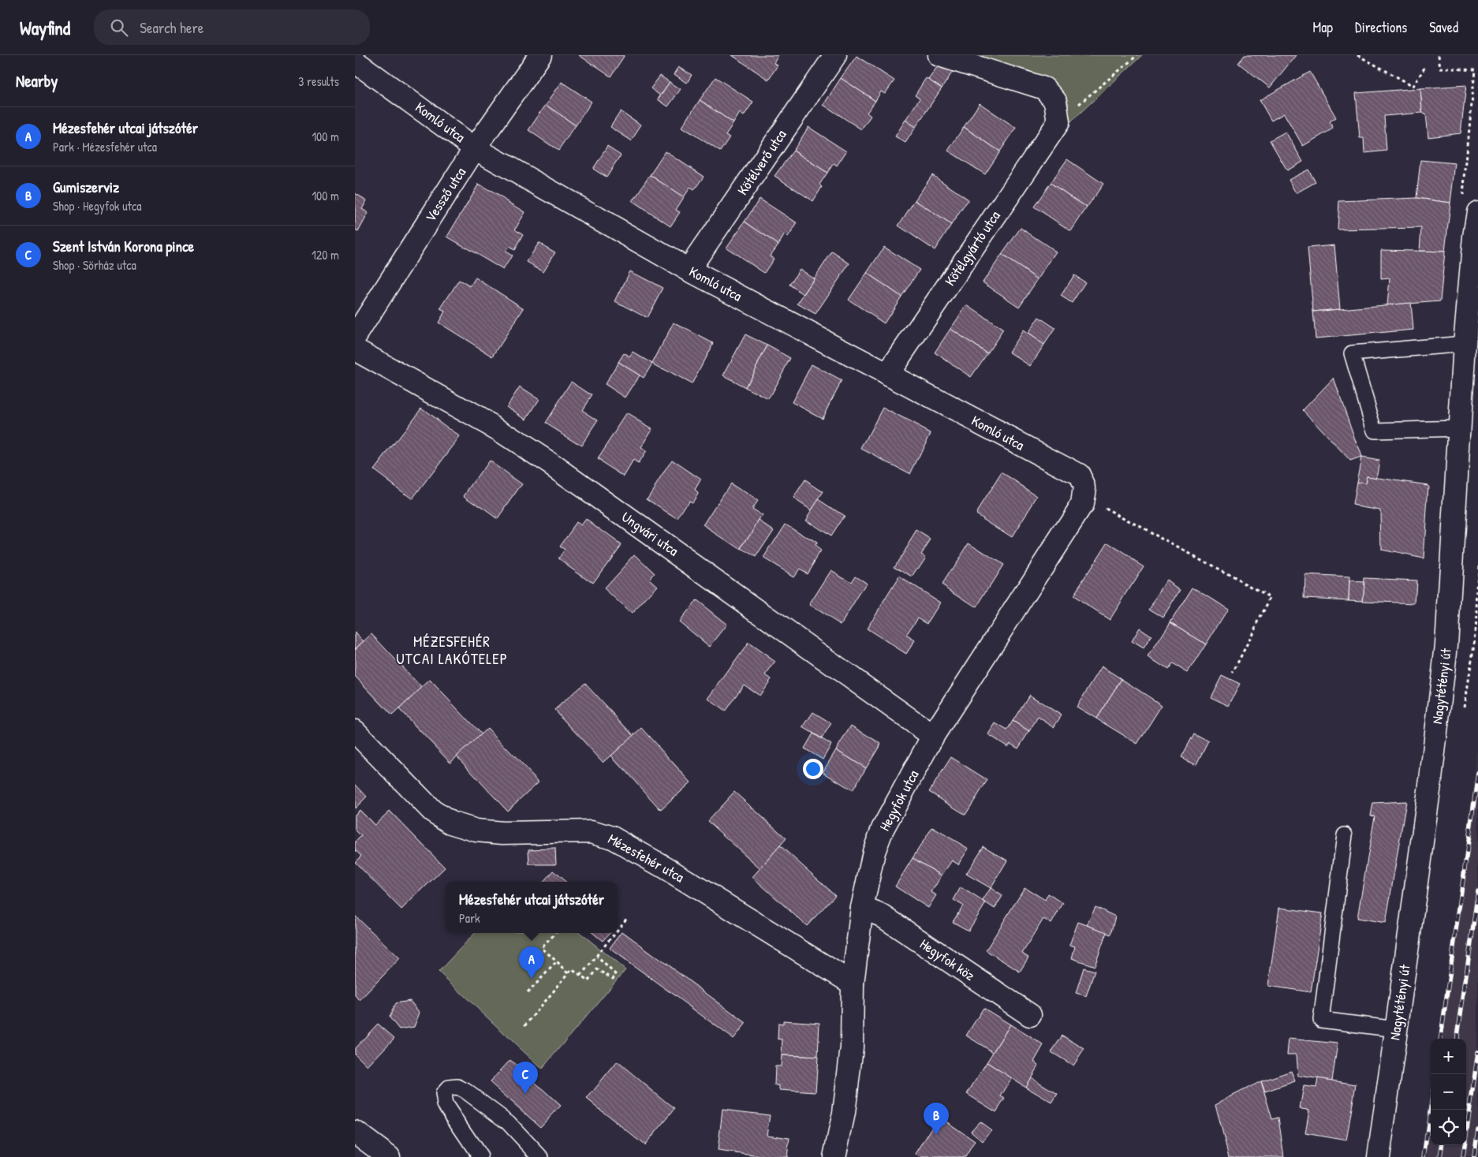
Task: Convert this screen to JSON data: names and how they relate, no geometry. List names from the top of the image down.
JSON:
{
  "streets": {
    "street": [
      "Komló utca",
      "Kötélverő utca",
      "Vessző utca",
      "Kötélgyártó utca",
      "Ungvári utca",
      "Nagytétényi út",
      "Hegyfok utca",
      "Mézesfehér utca",
      "Hegyfok köz"
    ]
  },
  "crossings": [
    ["Komló utca", "Kötélverő utca"],
    ["Komló utca", "Vessző utca"],
    ["Komló utca", "Kötélgyártó utca"],
    ["Komló utca", "Hegyfok utca"],
    ["Ungvári utca", "Hegyfok utca"],
    ["Hegyfok utca", "Mézesfehér utca"],
    ["Hegyfok utca", "Hegyfok köz"]
  ],
  "districts": ["MÉZESFEHÉR UTCAI LAKÓTELEP"],
  "page": {
    "header": "Wayfind",
    "search": "Search here",
    "nav": ["Map", "Directions", "Saved"],
    "heading": ["Nearby", "3 results"],
    "list": [
      {
        "mark": "A",
        "name": "Mézesfehér utcai játszótér",
        "note": "Park · Mézesfehér utca",
        "value": "100 m"
      },
      {
        "mark": "B",
        "name": "Gumiszerviz",
        "note": "Shop · Hegyfok utca",
        "value": "100 m"
      },
      {
        "mark": "C",
        "name": "Szent István Korona pince",
        "note": "Shop · Sörház utca",
        "value": "120 m"
      }
    ],
    "popup": ["Mézesfehér utcai játszótér", "Park"],
    "pins": ["A", "C", "B"],
    "map_buttons": ["+", "−"]
  }
}
